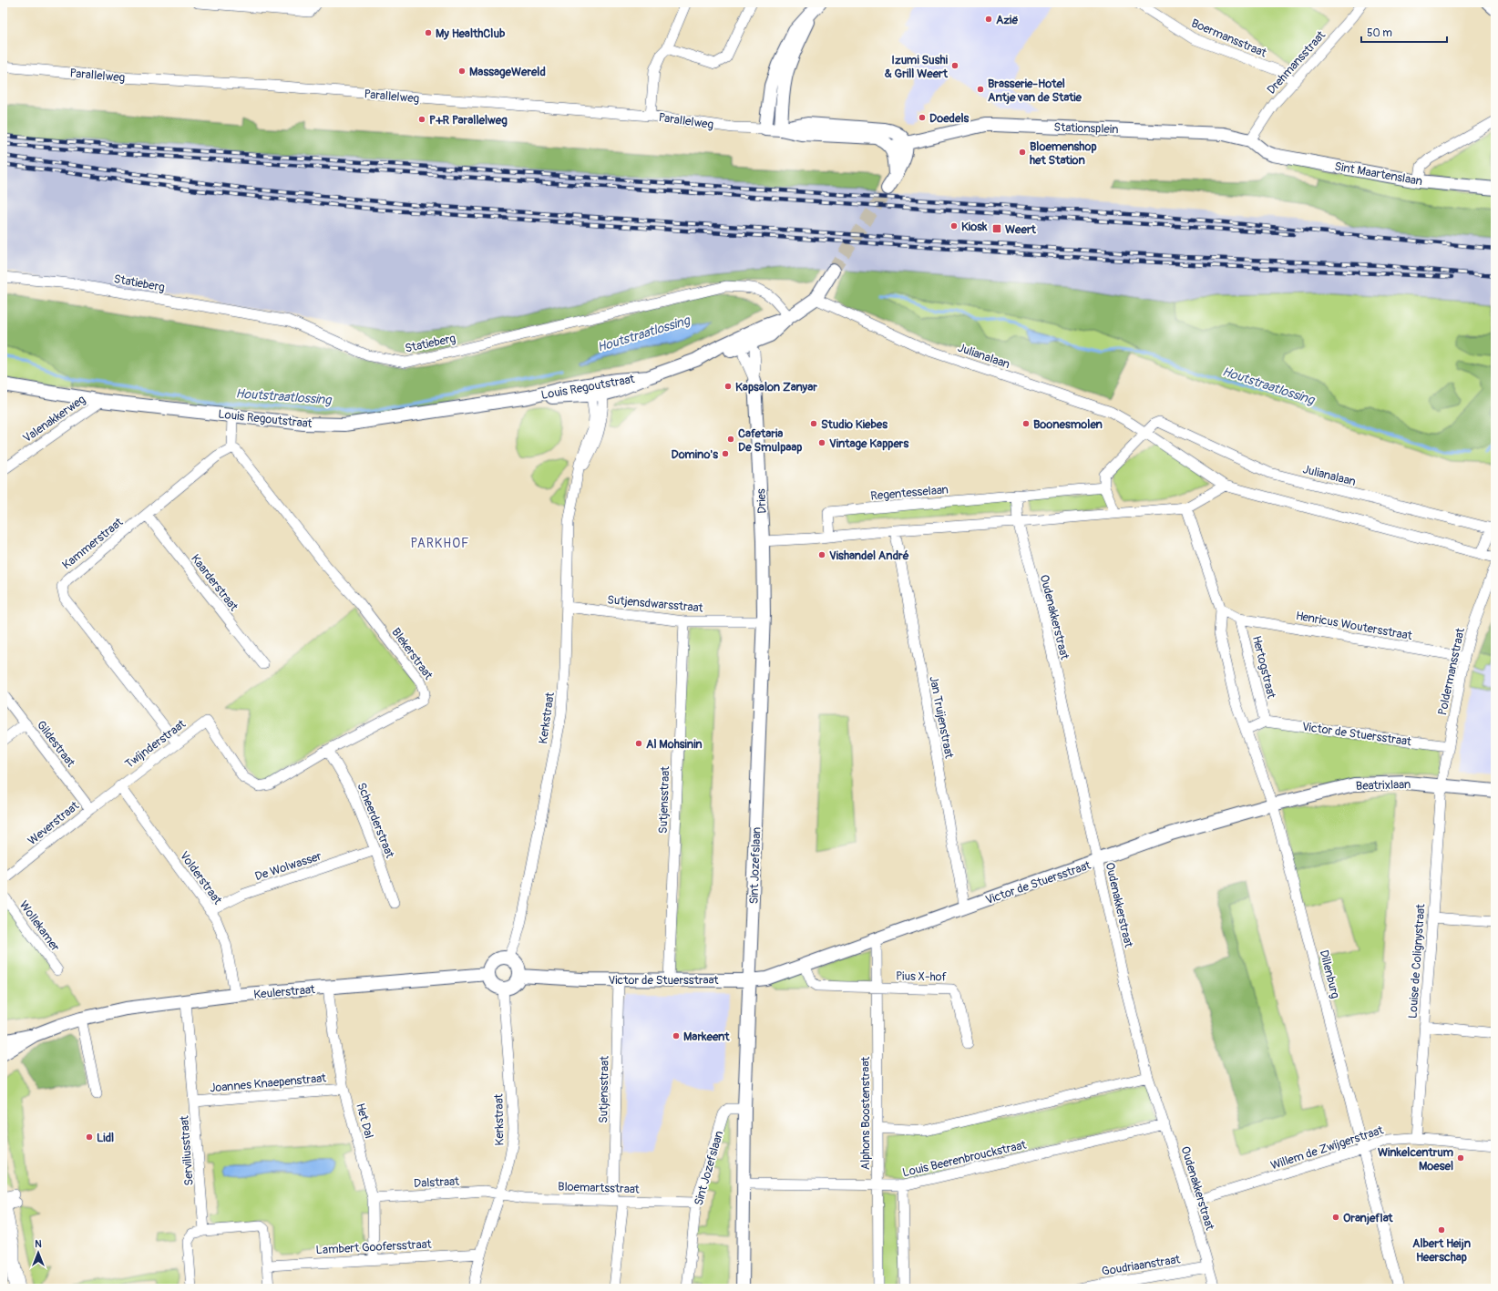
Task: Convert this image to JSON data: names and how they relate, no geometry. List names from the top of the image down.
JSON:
{
  "streets": {
    "street": [
      "Boermansstraat",
      "Drehmansstraat",
      "Parallelweg",
      "Stationsplein",
      "Sint Maartenslaan",
      "Statieberg",
      "Julianalaan",
      "Louis Regoutstraat",
      "Valenakkerweg",
      "Regentesselaan",
      "Dries",
      "Kammerstraat",
      "Kaarderstraat",
      "Sutjensdwarsstraat",
      "Oudenakkerstraat",
      "Henricus Woutersstraat",
      "Blekerstraat",
      "Hertogstraat",
      "Poldermansstraat",
      "Jan Truijenstraat",
      "Kerkstraat",
      "Victor de Stuersstraat",
      "Gildestraat",
      "Twijnderstraat",
      "Beatrixlaan",
      "Sutjensstraat",
      "Scheerderstraat",
      "Weverstraat",
      "De Wolwasser",
      "Sint Jozefslaan",
      "Volderstraat",
      "Wollekamer",
      "Louise de Colignystraat",
      "Dillenburg",
      "Pius X-hof",
      "Keulerstraat",
      "Joannes Knaepenstraat",
      "Alphons Boostenstraat",
      "Het Dal",
      "Willem de Zwijgerstraat",
      "Serviliusstraat",
      "Louis Beerenbrouckstraat",
      "Dalstraat",
      "Bloemartsstraat",
      "Lambert Goofersstraat",
      "Goudriaanstraat"
    ]
  },
  "crossings": [
    ["Boermansstraat", "Drehmansstraat"],
    ["Drehmansstraat", "Stationsplein"],
    ["Parallelweg", "Stationsplein"],
    ["Stationsplein", "Sint Maartenslaan"],
    ["Statieberg", "Louis Regoutstraat"],
    ["Julianalaan", "Louis Regoutstraat"],
    ["Louis Regoutstraat", "Valenakkerweg"],
    ["Louis Regoutstraat", "Dries"],
    ["Louis Regoutstraat", "Kerkstraat"],
    ["Dries", "Sutjensdwarsstraat"],
    ["Dries", "Sint Jozefslaan"],
    ["Kammerstraat", "Kaarderstraat"],
    ["Kammerstraat", "Blekerstraat"],
    ["Kammerstraat", "Twijnderstraat"],
    ["Sutjensdwarsstraat", "Kerkstraat"],
    ["Sutjensdwarsstraat", "Sutjensstraat"],
    ["Sutjensdwarsstraat", "Sint Jozefslaan"],
    ["Oudenakkerstraat", "Victor de Stuersstraat"],
    ["Oudenakkerstraat", "Willem de Zwijgerstraat"],
    ["Oudenakkerstraat", "Louis Beerenbrouckstraat"],
    ["Oudenakkerstraat", "Goudriaanstraat"],
    ["Henricus Woutersstraat", "Hertogstraat"],
    ["Henricus Woutersstraat", "Poldermansstraat"],
    ["Blekerstraat", "Twijnderstraat"],
    ["Blekerstraat", "Scheerderstraat"],
    ["Hertogstraat", "Victor de Stuersstraat"],
    ["Poldermansstraat", "Victor de Stuersstraat"],
    ["Poldermansstraat", "Beatrixlaan"],
    ["Poldermansstraat", "Louise de Colignystraat"],
    ["Jan Truijenstraat", "Victor de Stuersstraat"],
    ["Kerkstraat", "Victor de Stuersstraat"],
    ["Kerkstraat", "Keulerstraat"],
    ["Kerkstraat", "Dalstraat"],
    ["Kerkstraat", "Bloemartsstraat"],
    ["Kerkstraat", "Lambert Goofersstraat"],
    ["Victor de Stuersstraat", "Beatrixlaan"],
    ["Victor de Stuersstraat", "Sutjensstraat"],
    ["Victor de Stuersstraat", "Sint Jozefslaan"],
    ["Victor de Stuersstraat", "Dillenburg"],
    ["Victor de Stuersstraat", "Keulerstraat"],
    ["Victor de Stuersstraat", "Alphons Boostenstraat"],
    ["Gildestraat", "Weverstraat"],
    ["Twijnderstraat", "Weverstraat"],
    ["Twijnderstraat", "Volderstraat"],
    ["Beatrixlaan", "Louise de Colignystraat"],
    ["Beatrixlaan", "Dillenburg"],
    ["Sutjensstraat", "Bloemartsstraat"],
    ["Scheerderstraat", "De Wolwasser"],
    ["Weverstraat", "Volderstraat"],
    ["De Wolwasser", "Volderstraat"],
    ["Sint Jozefslaan", "Louis Beerenbrouckstraat"],
    ["Sint Jozefslaan", "Bloemartsstraat"],
    ["Volderstraat", "Keulerstraat"],
    ["Louise de Colignystraat", "Willem de Zwijgerstraat"],
    ["Dillenburg", "Willem de Zwijgerstraat"],
    ["Pius X-hof", "Alphons Boostenstraat"],
    ["Keulerstraat", "Het Dal"],
    ["Keulerstraat", "Serviliusstraat"],
    ["Joannes Knaepenstraat", "Het Dal"],
    ["Joannes Knaepenstraat", "Serviliusstraat"],
    ["Alphons Boostenstraat", "Louis Beerenbrouckstraat"],
    ["Het Dal", "Dalstraat"],
    ["Het Dal", "Lambert Goofersstraat"],
    ["Dalstraat", "Bloemartsstraat"]
  ],
  "districts": ["PARKHOF"],
  "water": ["Houtstraatlossing"],
  "places": {
    "other": [
      "Azië",
      "My HealthClub",
      "Izumi Sushi & Grill Weert",
      "MassageWereld",
      "Brasserie-Hotel Antje van de Statie",
      "Doedels",
      "P+R Parallelweg",
      "Bloemenshop het Station",
      "Kiosk",
      "Kapsalon Zanyar",
      "Studio Kiebes",
      "Boonesmolen",
      "Cafetaria De Smulpaap",
      "Vintage Kappers",
      "Domino's",
      "Vishandel André",
      "Al Mohsinin",
      "Markeent",
      "Lidl",
      "Winkelcentrum Moesel",
      "Oranjeflat",
      "Albert Heijn Heerschap"
    ],
    "transit": ["Weert"]
  },
  "scale_bar": "50 m",
  "north": "top"
}
